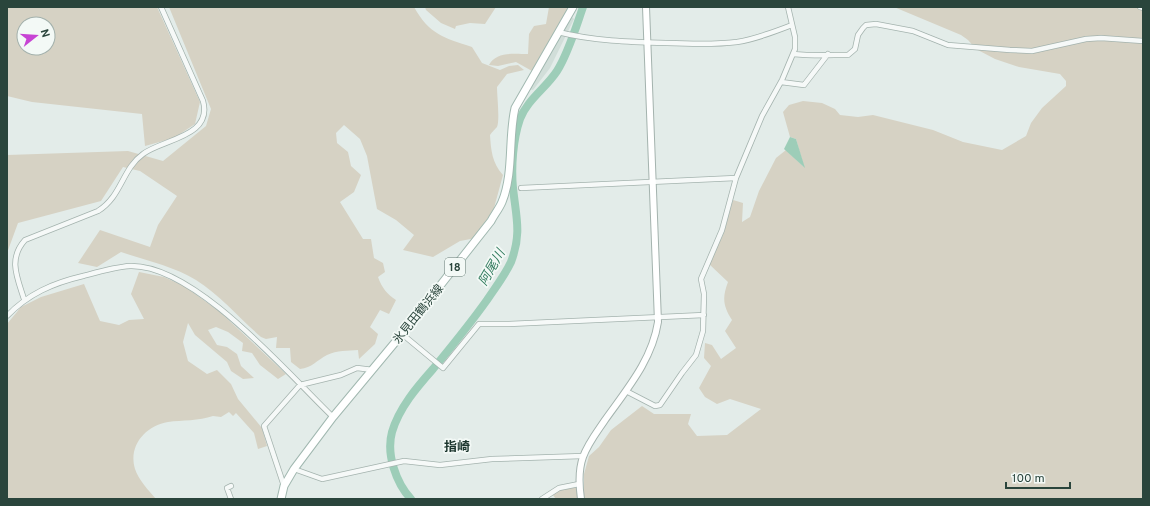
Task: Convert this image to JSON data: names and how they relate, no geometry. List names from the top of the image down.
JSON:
{
  "streets": {
    "main road": ["18", "氷見田鶴浜線"]
  },
  "districts": ["指崎"],
  "water": ["阿尾川"],
  "scale_bar": "100 m",
  "north": "right"
}
